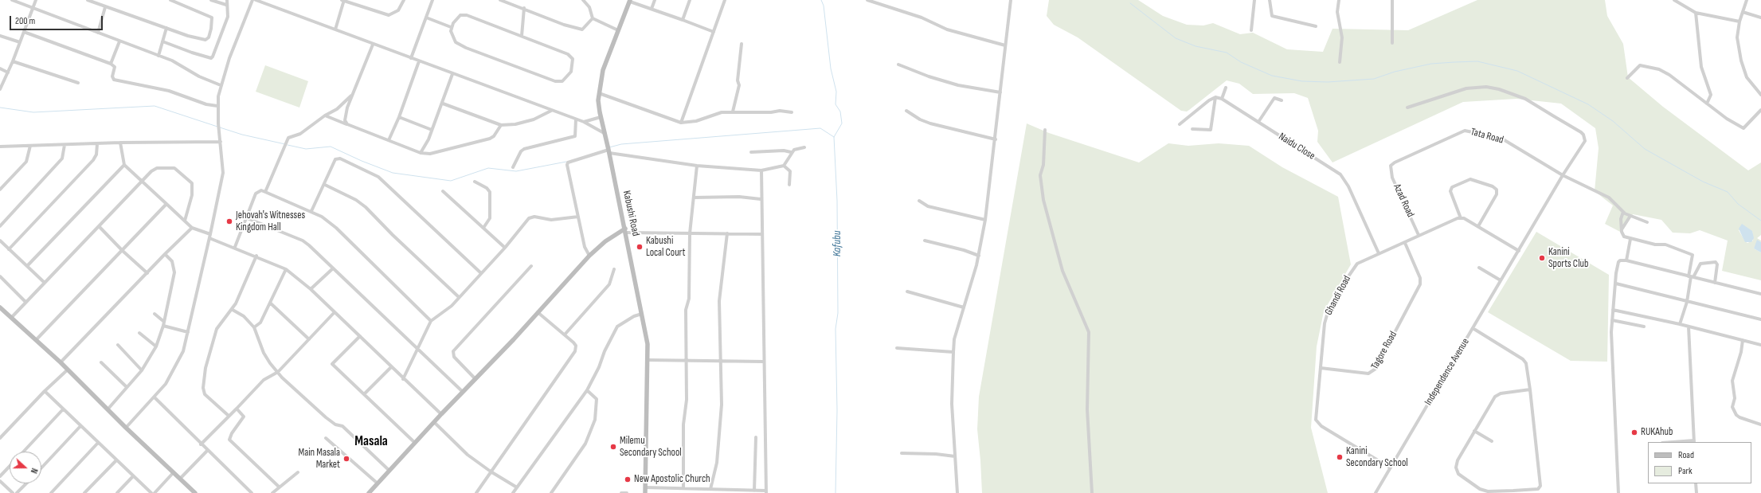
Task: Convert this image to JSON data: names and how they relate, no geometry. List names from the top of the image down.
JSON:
{
  "streets": {
    "street": [
      "Tata Road",
      "Naidu Close",
      "Azad Road",
      "Kabushi Road",
      "Ghandi Road",
      "Tagore Road",
      "Independence Avenue"
    ]
  },
  "crossings": [
    ["Tata Road", "Azad Road"],
    ["Tata Road", "Independence Avenue"],
    ["Naidu Close", "Ghandi Road"],
    ["Azad Road", "Ghandi Road"],
    ["Ghandi Road", "Tagore Road"],
    ["Ghandi Road", "Independence Avenue"]
  ],
  "districts": ["Masala"],
  "water": ["Kafubu"],
  "places": [
    "Jehovah's Witnesses Kingdom Hall",
    "Kabushi Local Court",
    "Kanini Sports Club",
    "RUKAhub",
    "Milemu Secondary School",
    "Kanini Secondary School",
    "Main Masala Market",
    "New Apostolic Church"
  ],
  "legend": ["Road", "Park"],
  "scale_bar": "200 m",
  "north": "right"
}
